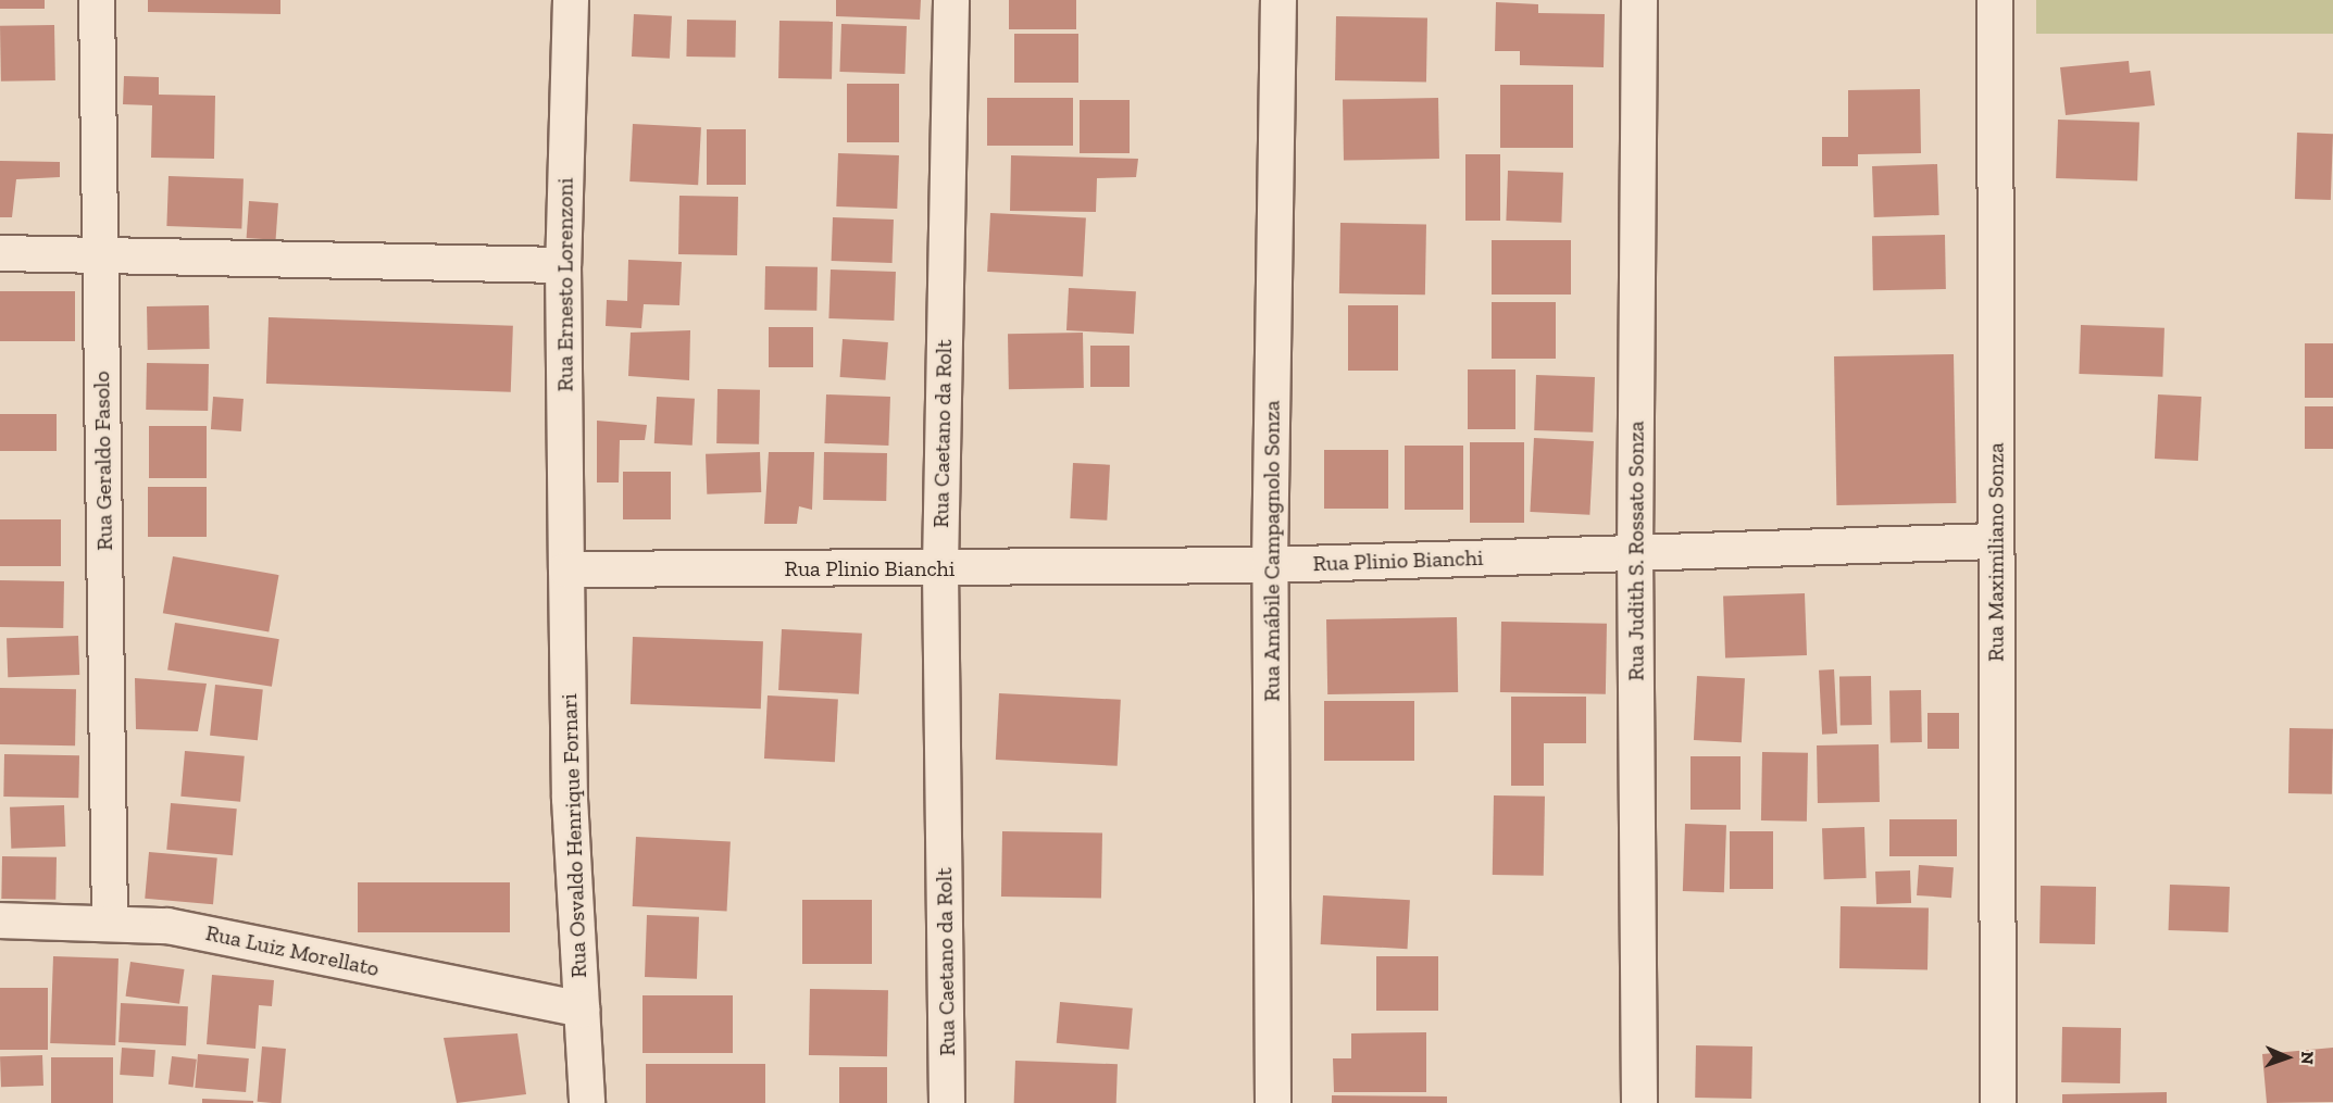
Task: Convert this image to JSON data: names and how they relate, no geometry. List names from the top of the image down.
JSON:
{
  "streets": {
    "street": [
      "Rua Ernesto Lorenzoni",
      "Rua Caetano da Rolt",
      "Rua Geraldo Fasolo",
      "Rua Amábile Campagnolo Sonza",
      "Rua Judith S. Rossato Sonza",
      "Rua Maximiliano Sonza",
      "Rua Plinio Bianchi",
      "Rua Osvaldo Henrique Fornari",
      "Rua Luiz Morellato"
    ]
  },
  "crossings": [
    ["Rua Ernesto Lorenzoni", "Rua Plinio Bianchi"],
    ["Rua Ernesto Lorenzoni", "Rua Osvaldo Henrique Fornari"],
    ["Rua Caetano da Rolt", "Rua Plinio Bianchi"],
    ["Rua Geraldo Fasolo", "Rua Luiz Morellato"],
    ["Rua Amábile Campagnolo Sonza", "Rua Plinio Bianchi"],
    ["Rua Judith S. Rossato Sonza", "Rua Plinio Bianchi"],
    ["Rua Maximiliano Sonza", "Rua Plinio Bianchi"],
    ["Rua Plinio Bianchi", "Rua Osvaldo Henrique Fornari"],
    ["Rua Osvaldo Henrique Fornari", "Rua Luiz Morellato"]
  ],
  "north": "right"
}
